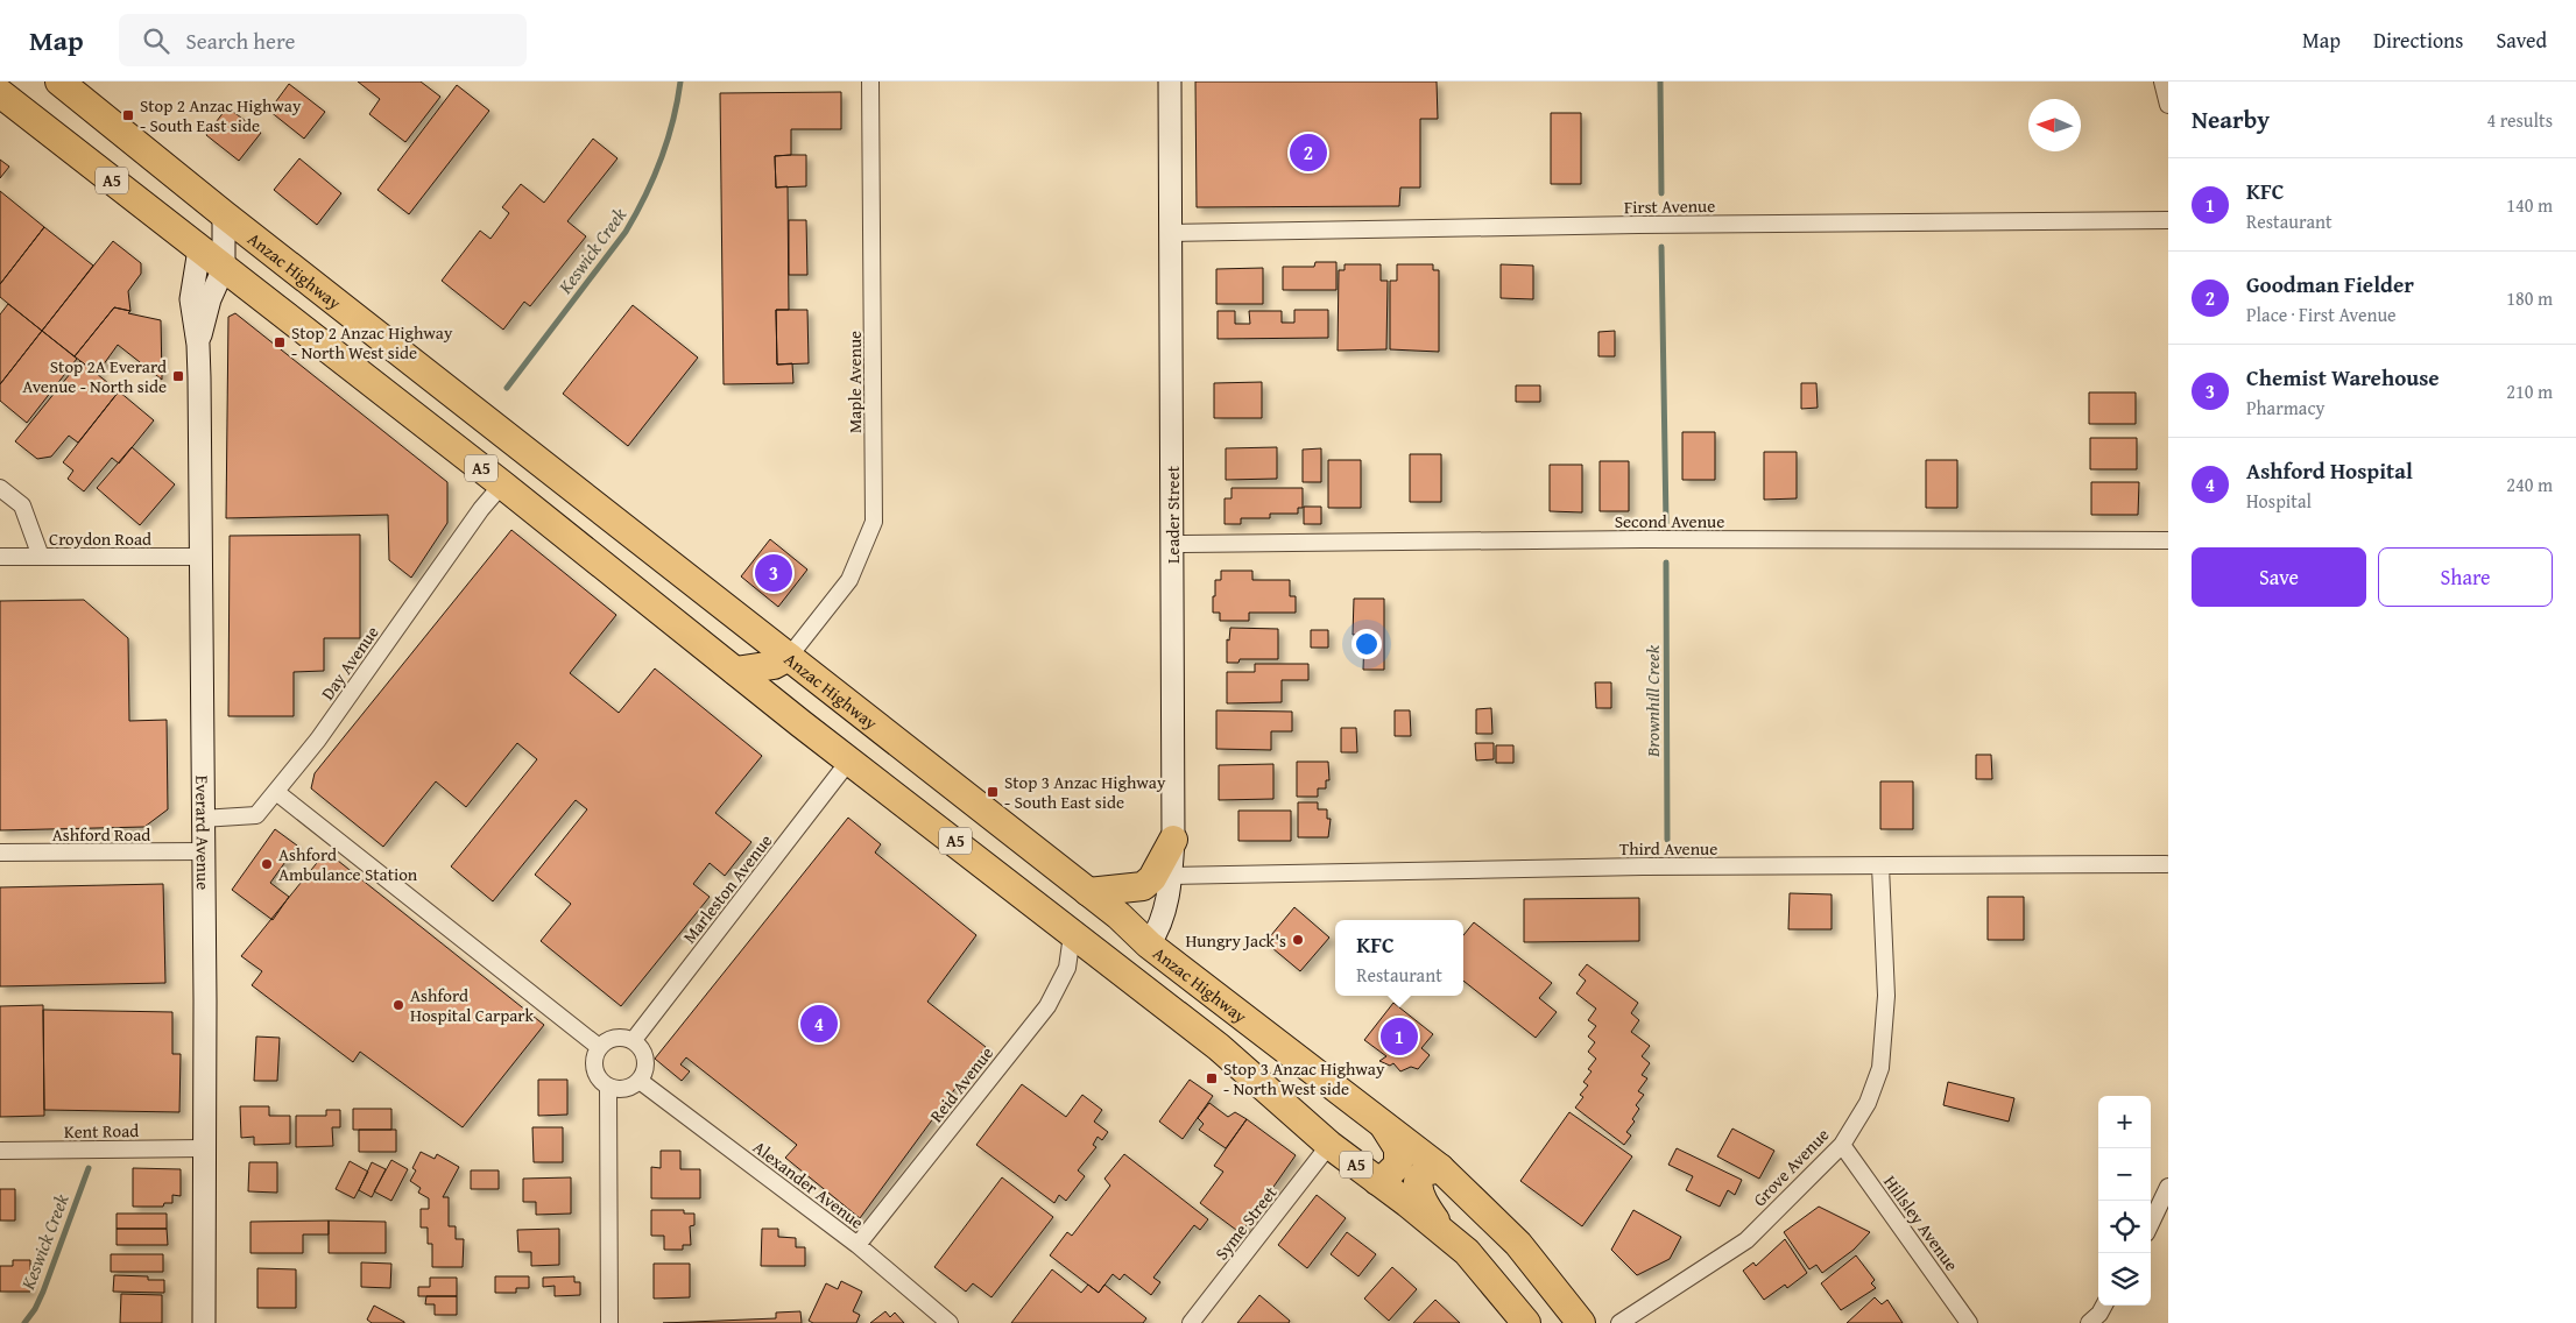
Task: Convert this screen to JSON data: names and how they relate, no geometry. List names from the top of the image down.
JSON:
{
  "streets": {
    "highway": ["A5", "Anzac Highway"],
    "street": [
      "First Avenue",
      "Maple Avenue",
      "Leader Street",
      "Second Avenue",
      "Croydon Road",
      "Day Avenue",
      "Ashford Road",
      "Everard Avenue",
      "Third Avenue",
      "Marleston Avenue",
      "Reid Avenue",
      "Kent Road",
      "Grove Avenue",
      "Alexander Avenue",
      "Syme Street",
      "Hillsley Avenue"
    ]
  },
  "crossings": [
    ["A5", "Day Avenue"],
    ["A5", "Everard Avenue"],
    ["A5", "Marleston Avenue"],
    ["A5", "Reid Avenue"],
    ["A5", "Syme Street"],
    ["First Avenue", "Leader Street"],
    ["Anzac Highway", "Maple Avenue"],
    ["Anzac Highway", "Leader Street"],
    ["Anzac Highway", "Everard Avenue"],
    ["Leader Street", "Second Avenue"],
    ["Leader Street", "Third Avenue"],
    ["Croydon Road", "Everard Avenue"],
    ["Day Avenue", "Everard Avenue"],
    ["Ashford Road", "Everard Avenue"],
    ["Everard Avenue", "Kent Road"],
    ["Third Avenue", "Grove Avenue"],
    ["Marleston Avenue", "Alexander Avenue"],
    ["Reid Avenue", "Alexander Avenue"],
    ["Grove Avenue", "Hillsley Avenue"]
  ],
  "water": ["Keswick Creek", "Brownhill Creek"],
  "places": {
    "transit": [
      "Stop 2 Anzac Highway - South East side",
      "Stop 2 Anzac Highway - North West side",
      "Stop 2A Everard Avenue - North side",
      "Stop 3 Anzac Highway - South East side",
      "Stop 3 Anzac Highway - North West side"
    ],
    "other": ["Ashford Ambulance Station", "Hungry Jack's", "Ashford Hospital Carpark"]
  },
  "north": "left",
  "page": {
    "header": "Map",
    "search": "Search here",
    "nav": ["Map", "Directions", "Saved"],
    "heading": ["Nearby", "4 results"],
    "pins": [
      "2",
      "3",
      "4",
      "1"
    ],
    "list": [
      {
        "mark": "1",
        "name": "KFC",
        "note": "Restaurant",
        "value": "140 m"
      },
      {
        "mark": "2",
        "name": "Goodman Fielder",
        "note": "Place · First Avenue",
        "value": "180 m"
      },
      {
        "mark": "3",
        "name": "Chemist Warehouse",
        "note": "Pharmacy",
        "value": "210 m"
      },
      {
        "mark": "4",
        "name": "Ashford Hospital",
        "note": "Hospital",
        "value": "240 m"
      }
    ],
    "buttons": ["Save", "Share"],
    "popup": ["KFC", "Restaurant"],
    "map_buttons": ["+", "−"]
  }
}
